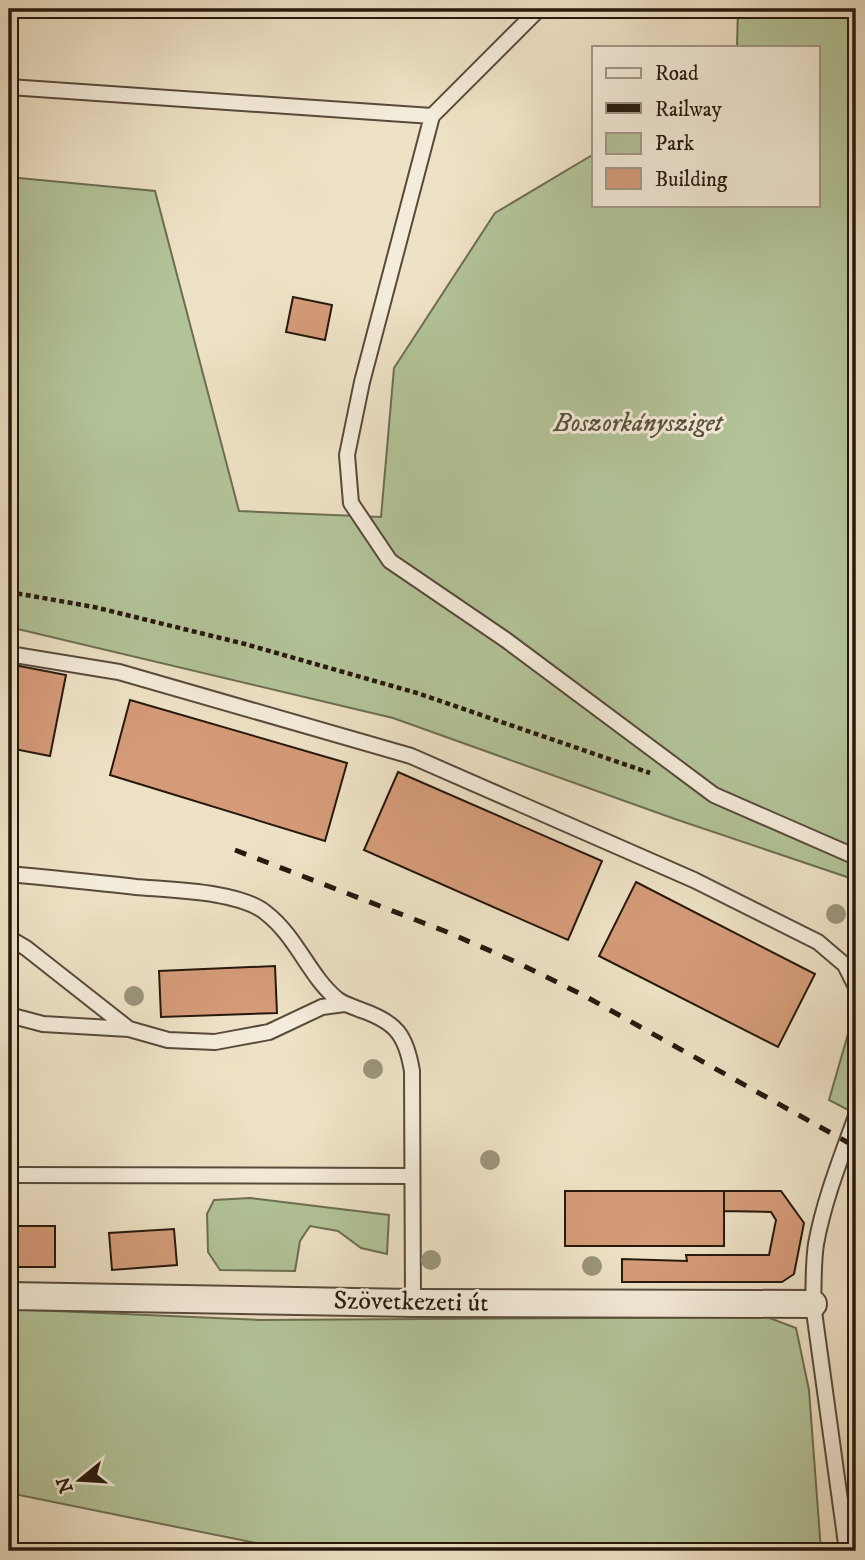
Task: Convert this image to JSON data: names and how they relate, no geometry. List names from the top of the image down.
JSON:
{
  "streets": {
    "street": ["Szövetkezeti út"]
  },
  "parks": ["Boszorkánysziget"],
  "legend": [
    "Road",
    "Railway",
    "Park",
    "Building"
  ],
  "north": "left"
}
